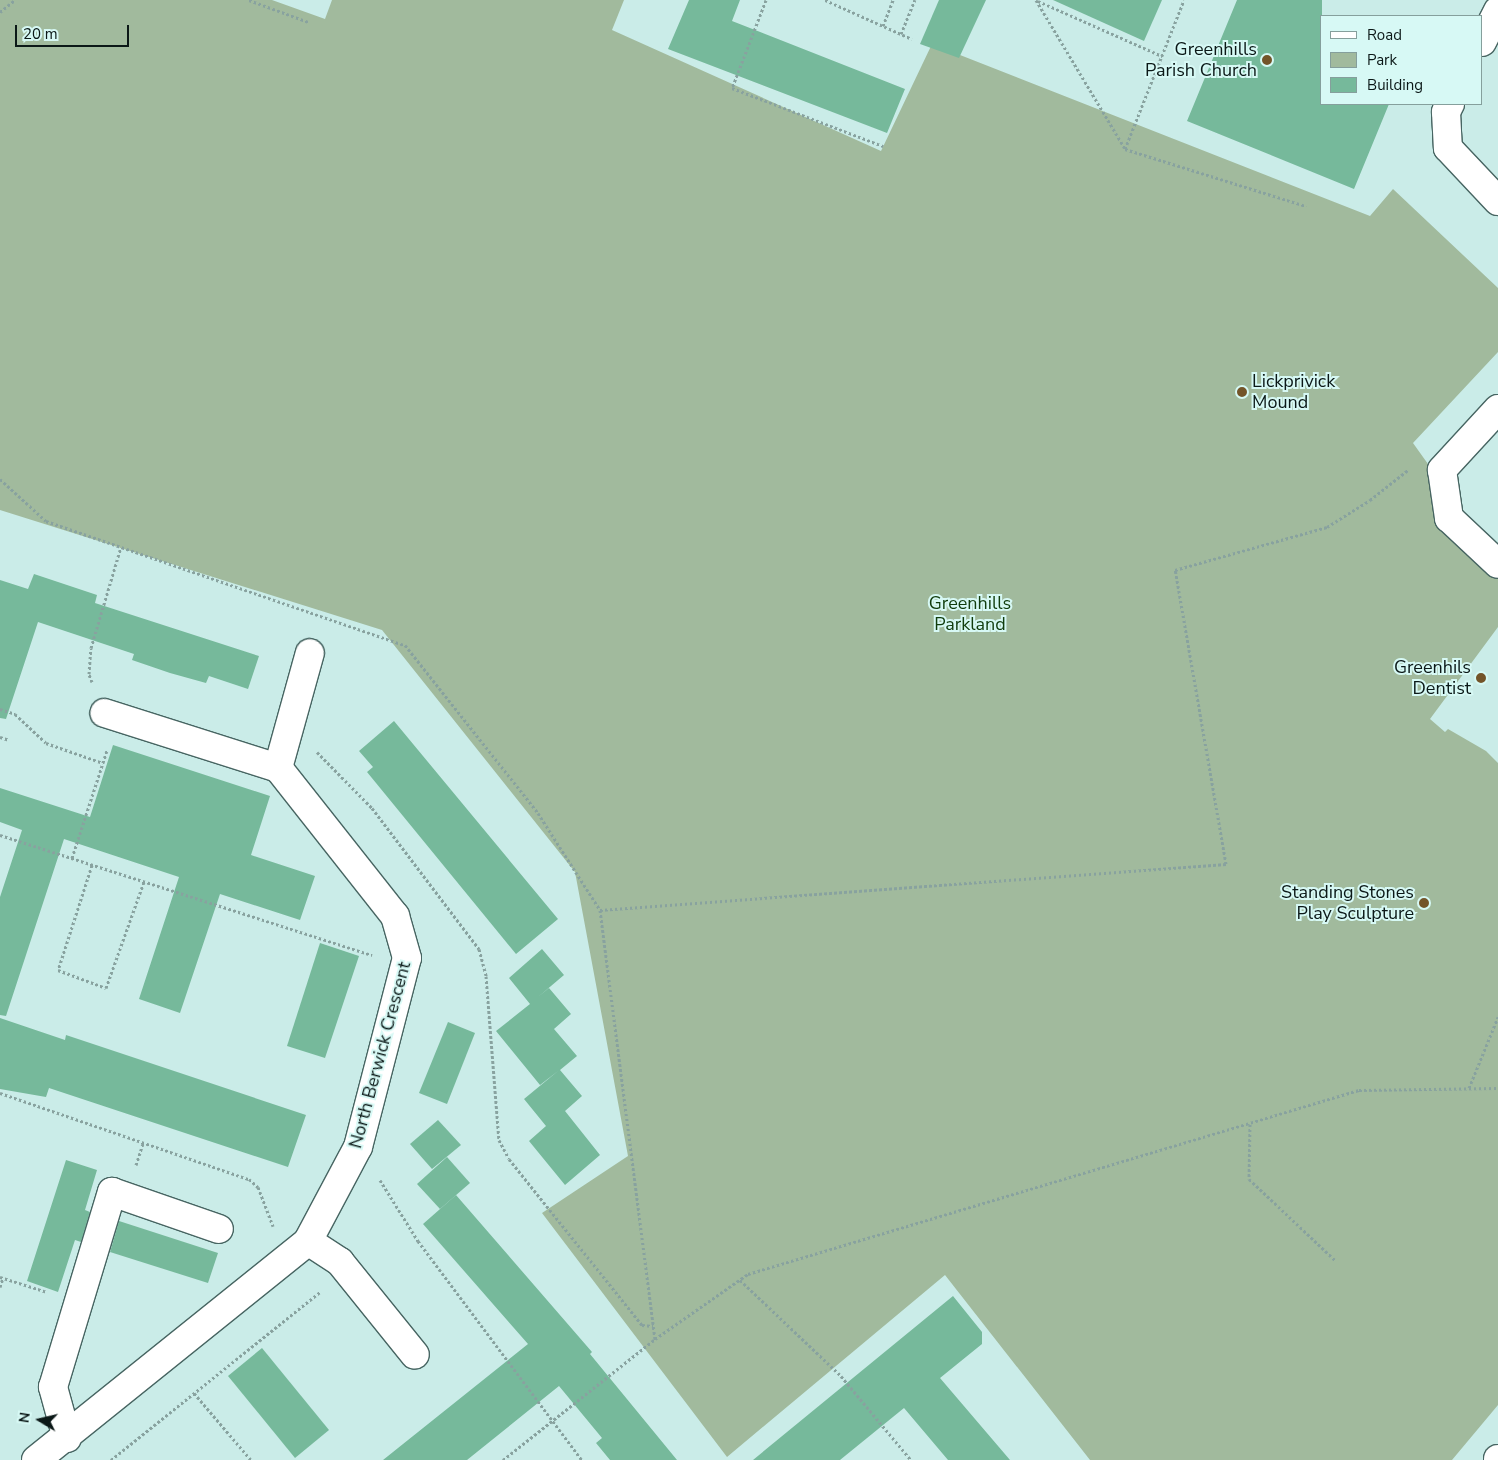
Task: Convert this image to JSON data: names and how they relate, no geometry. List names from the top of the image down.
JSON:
{
  "streets": {
    "street": ["North Berwick Crescent"]
  },
  "parks": ["Greenhills Parkland"],
  "places": [
    "Greenhills Parish Church",
    "Lickprivick Mound",
    "Greenhils Dentist",
    "Standing Stones Play Sculpture"
  ],
  "legend": ["Road", "Park", "Building"],
  "scale_bar": "20 m",
  "north": "left"
}
